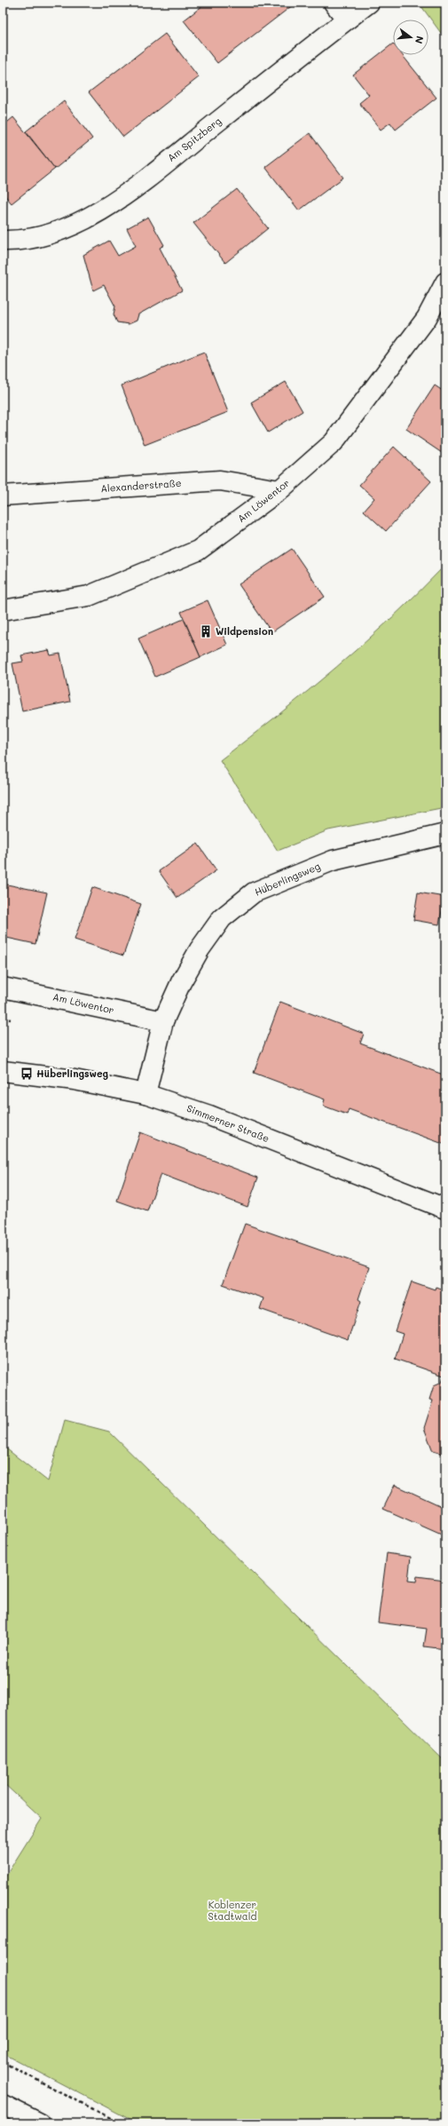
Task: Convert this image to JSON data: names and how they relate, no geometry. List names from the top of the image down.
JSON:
{
  "streets": {
    "main road": [
      "Am Spitzberg",
      "Alexanderstraße",
      "Am Löwentor",
      "Hüberlingsweg",
      "Simmerner Straße"
    ]
  },
  "crossings": [
    ["Alexanderstraße", "Am Löwentor"],
    ["Am Löwentor", "Hüberlingsweg"],
    ["Hüberlingsweg", "Simmerner Straße"]
  ],
  "parks": ["Koblenzer Stadtwald"],
  "places": {
    "building": ["Wildpension"],
    "bus stop": ["Hüberlingsweg"]
  },
  "north": "right"
}
